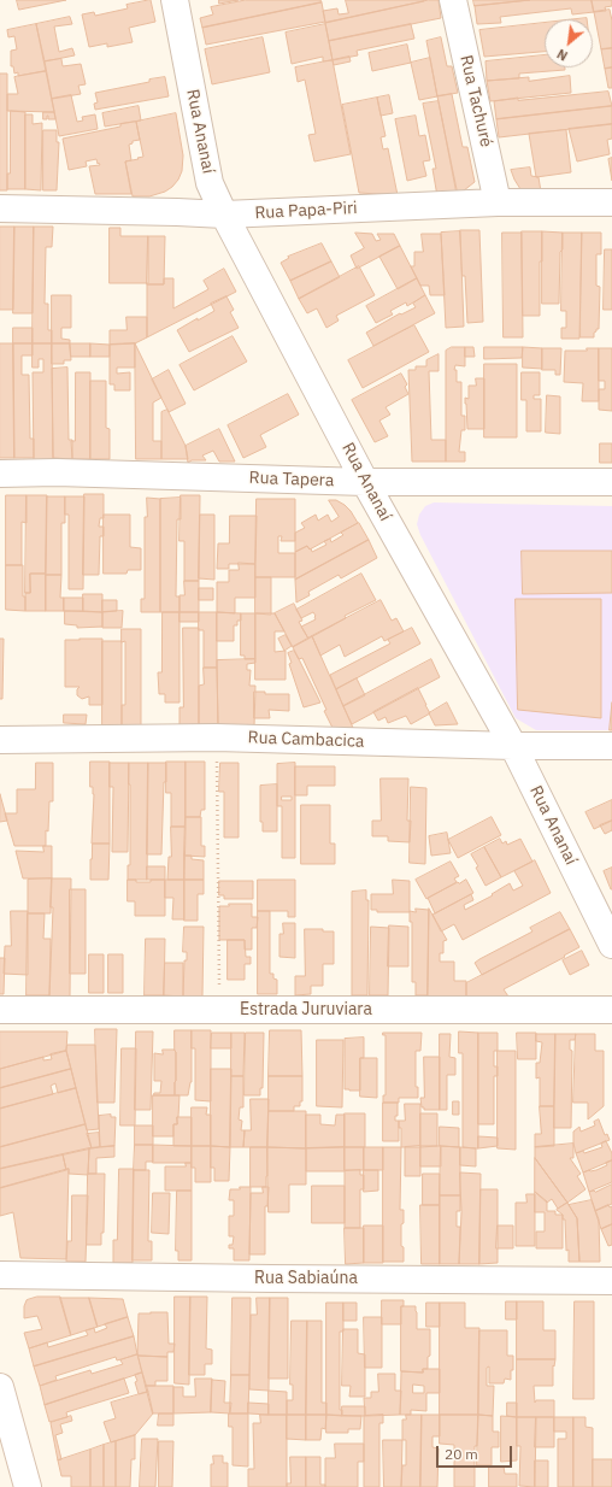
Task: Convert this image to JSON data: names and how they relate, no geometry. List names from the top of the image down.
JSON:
{
  "streets": {
    "street": [
      "Rua Tachuré",
      "Rua Ananaí",
      "Rua Papa-Piri",
      "Rua Tapera",
      "Rua Cambacica",
      "Estrada Juruviara",
      "Rua Sabiaúna"
    ]
  },
  "crossings": [
    ["Rua Tachuré", "Rua Papa-Piri"],
    ["Rua Ananaí", "Rua Papa-Piri"],
    ["Rua Ananaí", "Rua Tapera"],
    ["Rua Ananaí", "Rua Cambacica"]
  ],
  "scale_bar": "20 m",
  "north": "bottom left"
}
